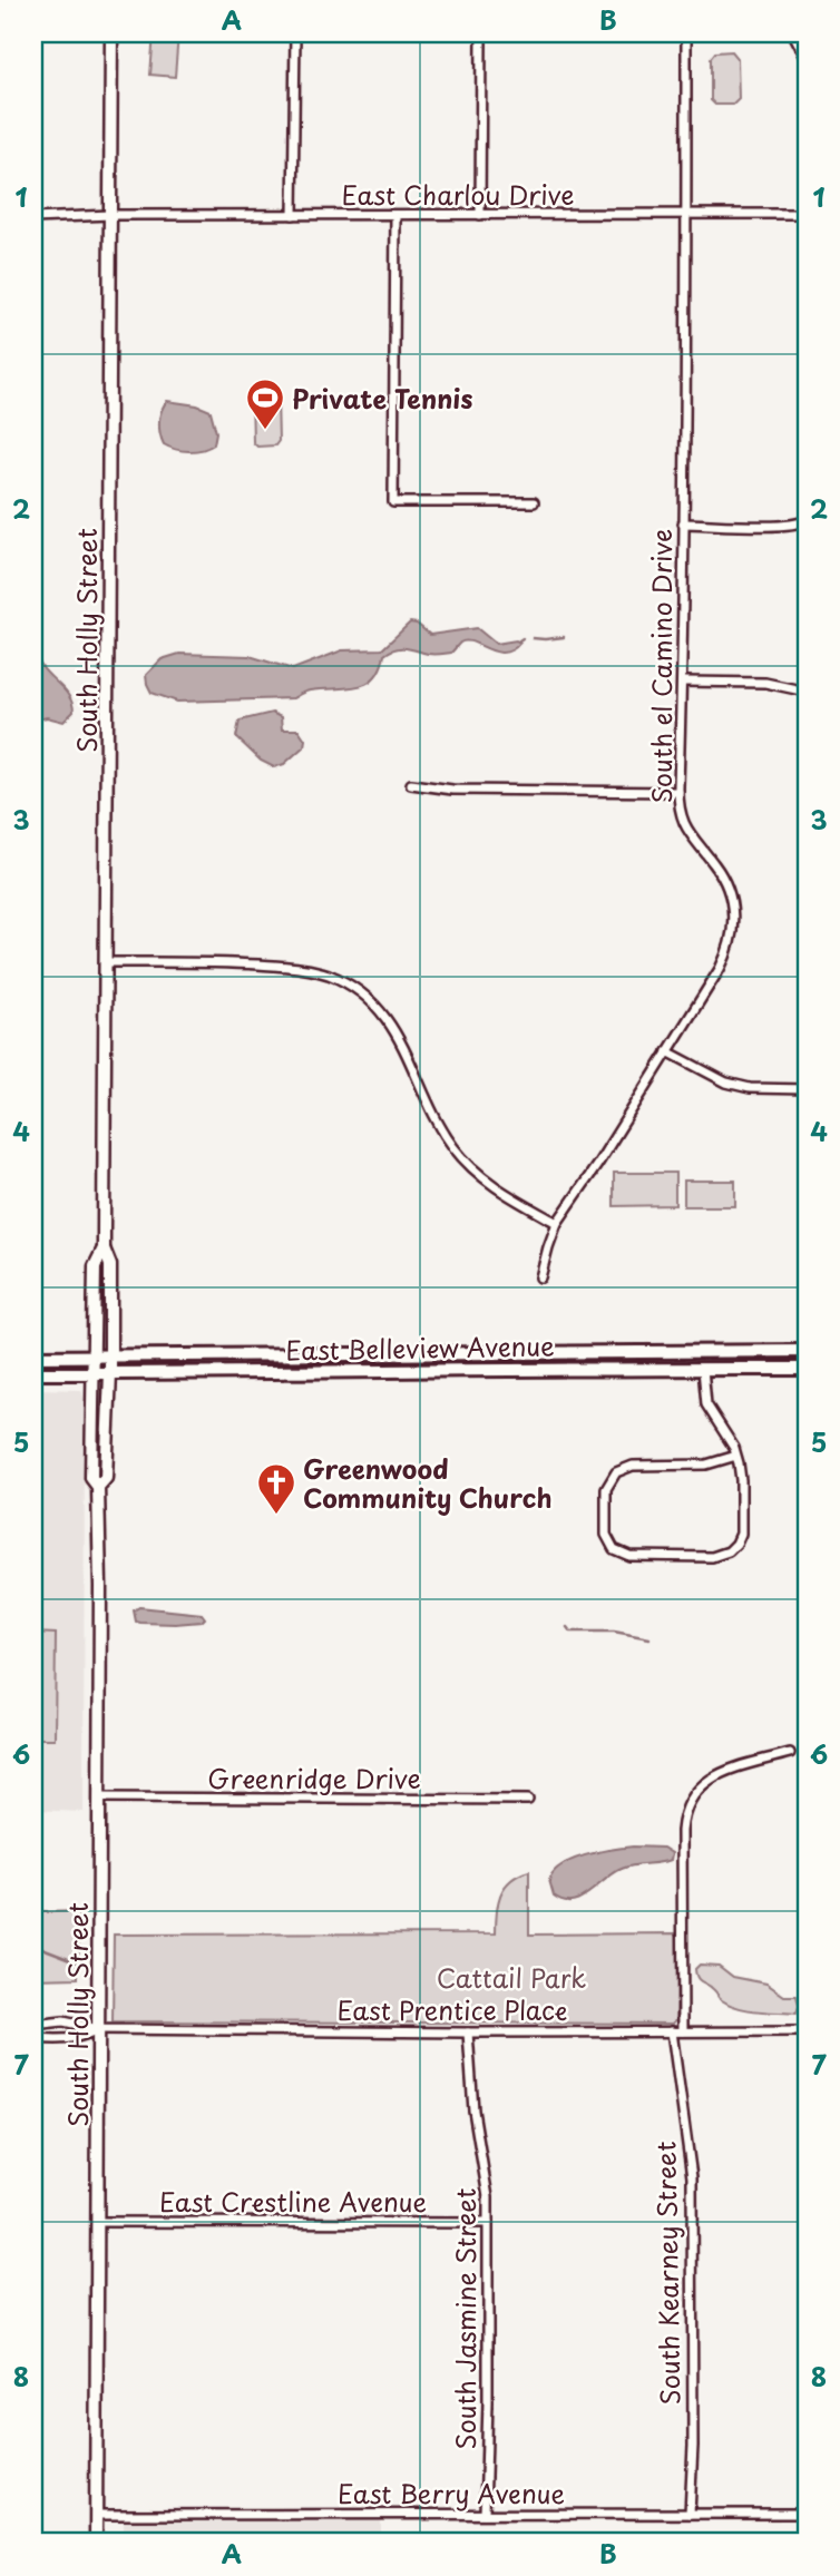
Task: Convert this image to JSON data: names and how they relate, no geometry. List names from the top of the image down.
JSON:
{
  "streets": {
    "main road": ["East Belleview Avenue"],
    "street": [
      "East Charlou Drive",
      "South Holly Street",
      "South el Camino Drive",
      "Greenridge Drive",
      "East Prentice Place",
      "East Crestline Avenue",
      "South Kearney Street",
      "South Jasmine Street",
      "East Berry Avenue"
    ]
  },
  "crossings": [
    ["East Charlou Drive", "South Holly Street"],
    ["East Charlou Drive", "South el Camino Drive"],
    ["South Holly Street", "East Belleview Avenue"],
    ["South Holly Street", "Greenridge Drive"],
    ["South Holly Street", "East Prentice Place"],
    ["South Holly Street", "East Crestline Avenue"],
    ["South Holly Street", "East Berry Avenue"],
    ["East Prentice Place", "South Kearney Street"],
    ["East Prentice Place", "South Jasmine Street"],
    ["East Crestline Avenue", "South Jasmine Street"],
    ["South Kearney Street", "East Berry Avenue"],
    ["South Jasmine Street", "East Berry Avenue"]
  ],
  "parks": ["Cattail Park"],
  "places": {
    "sports": ["Private Tennis"],
    "church": ["Greenwood Community Church"]
  },
  "grid": {
    "columns": ["A", "B"],
    "rows": [
      "1",
      "2",
      "3",
      "4",
      "5",
      "6",
      "7",
      "8"
    ]
  }
}
